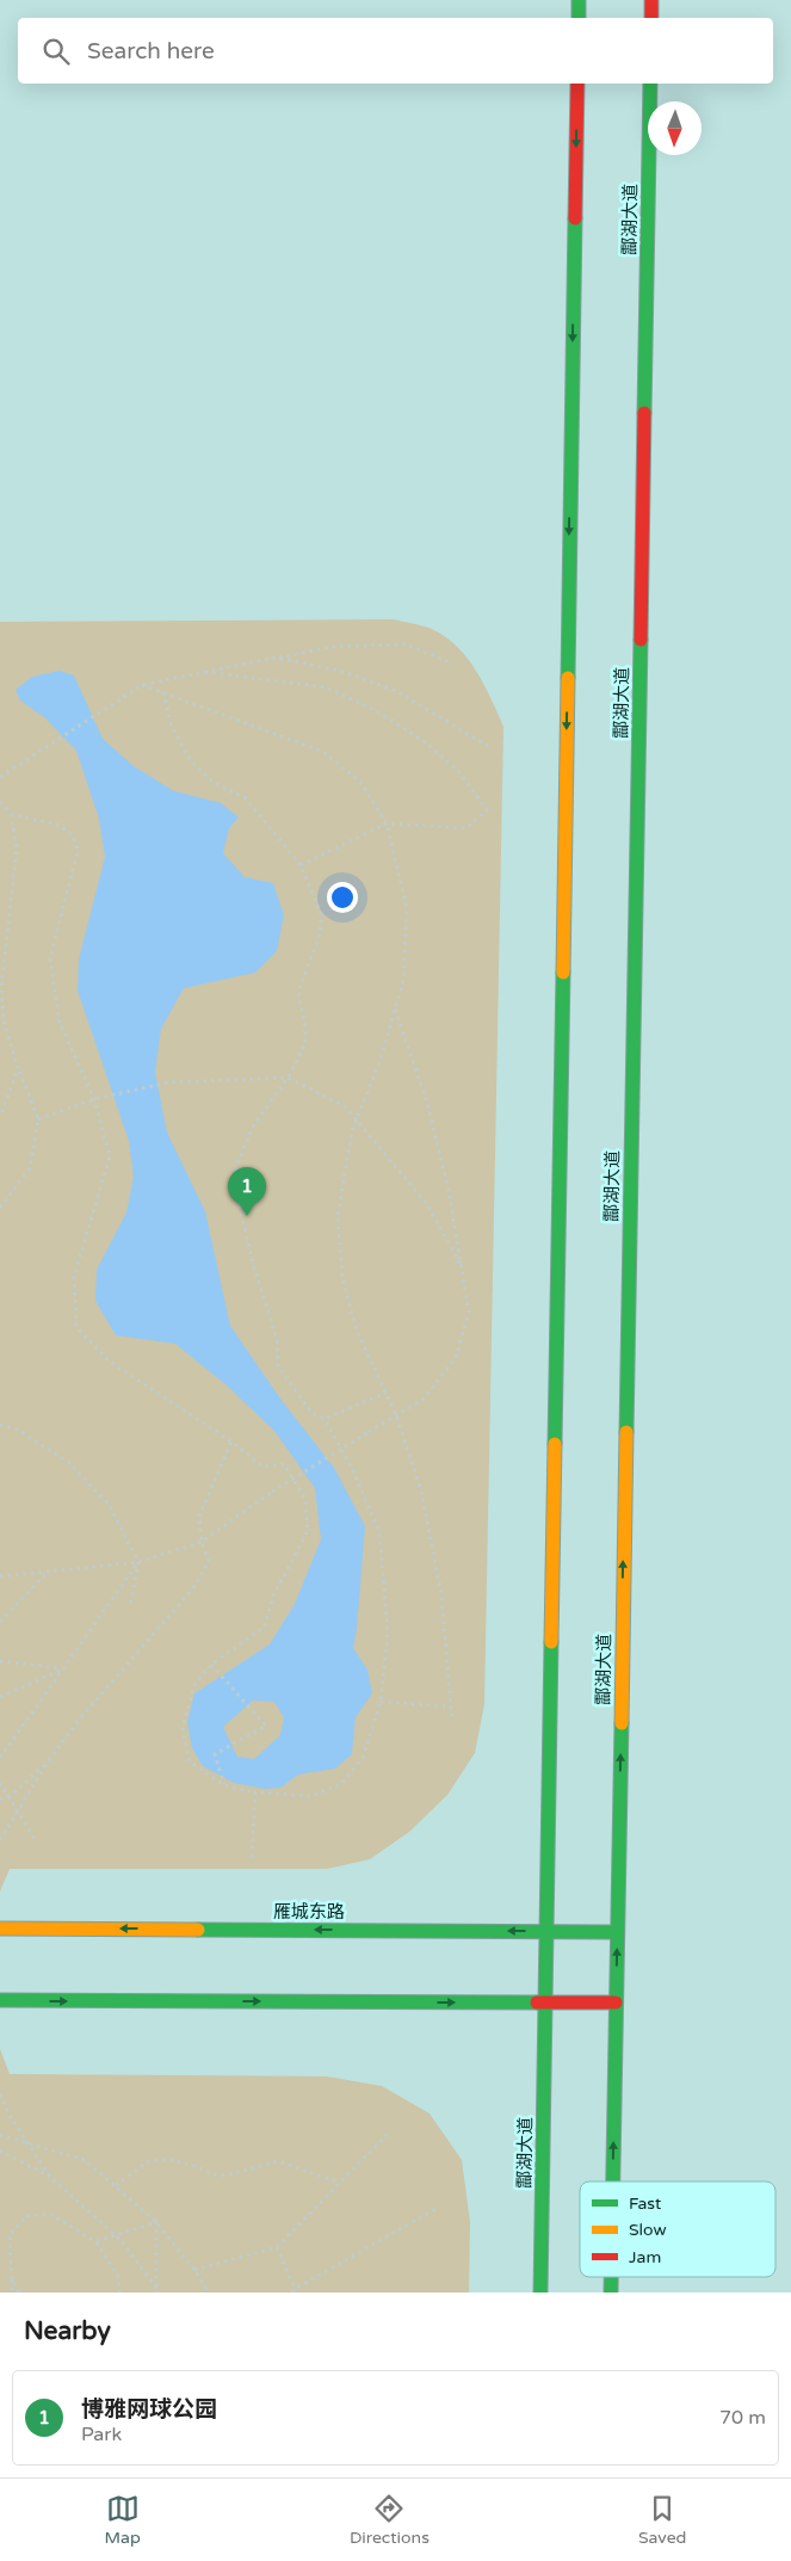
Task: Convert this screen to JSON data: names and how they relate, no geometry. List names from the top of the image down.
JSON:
{
  "streets": {
    "main road": ["酃湖大道", "雁城东路"]
  },
  "crossings": [
    ["酃湖大道", "雁城东路"]
  ],
  "legend": ["Fast", "Slow", "Jam"],
  "north": "bottom",
  "page": {
    "search": "Search here",
    "pins": "1",
    "heading": "Nearby",
    "list": [
      {
        "mark": "1",
        "name": "博雅网球公园",
        "note": "Park",
        "value": "70 m"
      }
    ],
    "nav": ["Map", "Directions", "Saved"]
  }
}
